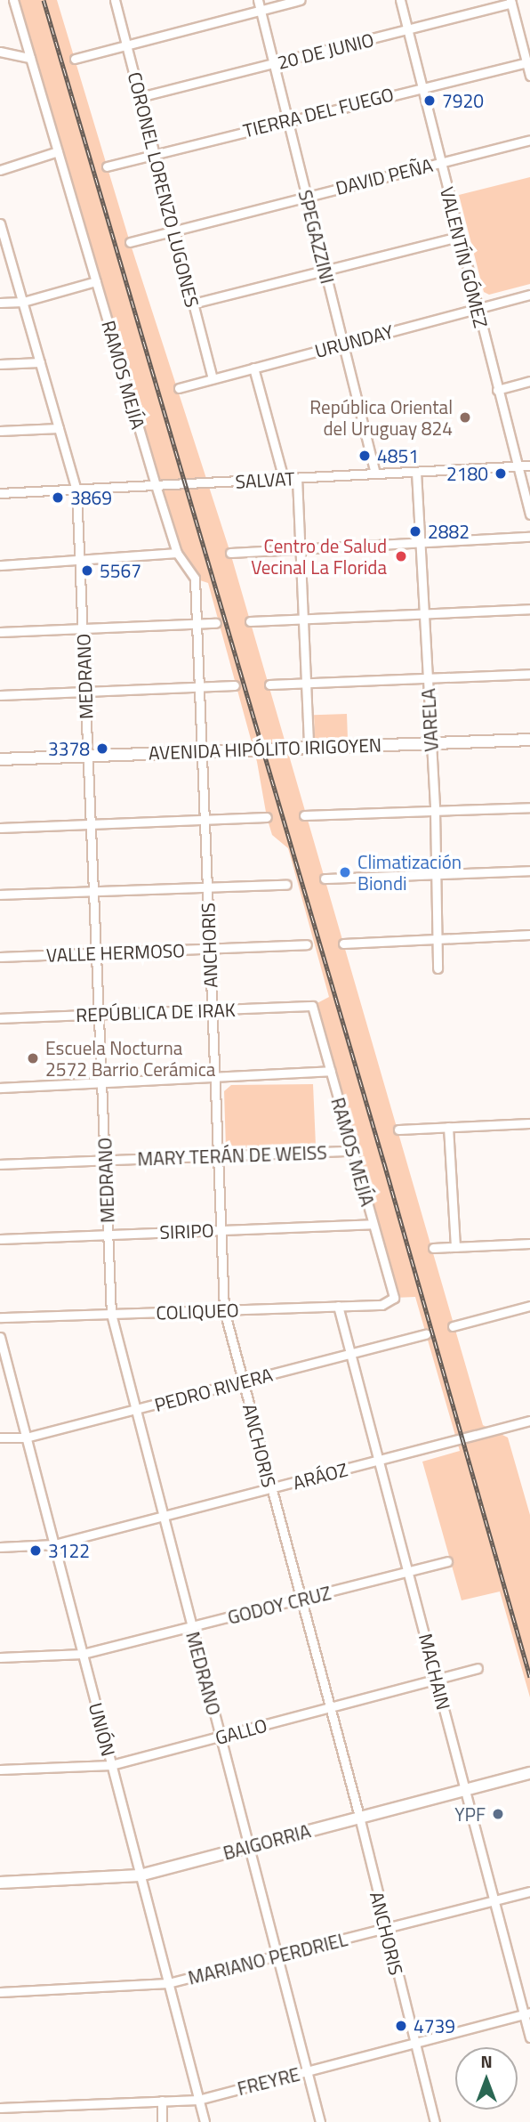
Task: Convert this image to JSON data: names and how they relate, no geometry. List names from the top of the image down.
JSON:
{
  "streets": {
    "street": [
      "20 DE JUNIO",
      "TIERRA DEL FUEGO",
      "DAVID PEÑA",
      "CORONEL LORENZO LUGONES",
      "SPEGAZZINI",
      "VALENTÍN GÓMEZ",
      "URUNDAY",
      "RAMOS MEJÍA",
      "SALVAT",
      "MEDRANO",
      "VARELA",
      "AVENIDA HIPÓLITO IRIGOYEN",
      "ANCHORIS",
      "VALLE HERMOSO",
      "REPÚBLICA DE IRAK",
      "MARY TERÁN DE WEISS",
      "SIRIPO",
      "COLIQUEO",
      "PEDRO RIVERA",
      "ARÁOZ",
      "GODOY CRUZ",
      "MACHAIN",
      "UNIÓN",
      "GALLO",
      "BAIGORRIA",
      "MARIANO PERDRIEL",
      "FREYRE"
    ]
  },
  "crossings": [
    ["20 DE JUNIO", "CORONEL LORENZO LUGONES"],
    ["20 DE JUNIO", "SPEGAZZINI"],
    ["20 DE JUNIO", "VALENTÍN GÓMEZ"],
    ["TIERRA DEL FUEGO", "CORONEL LORENZO LUGONES"],
    ["TIERRA DEL FUEGO", "SPEGAZZINI"],
    ["TIERRA DEL FUEGO", "VALENTÍN GÓMEZ"],
    ["DAVID PEÑA", "CORONEL LORENZO LUGONES"],
    ["DAVID PEÑA", "SPEGAZZINI"],
    ["DAVID PEÑA", "VALENTÍN GÓMEZ"],
    ["CORONEL LORENZO LUGONES", "URUNDAY"],
    ["SPEGAZZINI", "URUNDAY"],
    ["SPEGAZZINI", "SALVAT"],
    ["VALENTÍN GÓMEZ", "URUNDAY"],
    ["VALENTÍN GÓMEZ", "SALVAT"],
    ["RAMOS MEJÍA", "SALVAT"],
    ["RAMOS MEJÍA", "AVENIDA HIPÓLITO IRIGOYEN"],
    ["RAMOS MEJÍA", "ANCHORIS"],
    ["RAMOS MEJÍA", "REPÚBLICA DE IRAK"],
    ["RAMOS MEJÍA", "MARY TERÁN DE WEISS"],
    ["RAMOS MEJÍA", "SIRIPO"],
    ["RAMOS MEJÍA", "COLIQUEO"],
    ["SALVAT", "MEDRANO"],
    ["SALVAT", "VARELA"],
    ["MEDRANO", "AVENIDA HIPÓLITO IRIGOYEN"],
    ["MEDRANO", "VALLE HERMOSO"],
    ["MEDRANO", "REPÚBLICA DE IRAK"],
    ["MEDRANO", "MARY TERÁN DE WEISS"],
    ["MEDRANO", "SIRIPO"],
    ["MEDRANO", "COLIQUEO"],
    ["MEDRANO", "PEDRO RIVERA"],
    ["MEDRANO", "ARÁOZ"],
    ["MEDRANO", "GODOY CRUZ"],
    ["MEDRANO", "GALLO"],
    ["MEDRANO", "BAIGORRIA"],
    ["MEDRANO", "MARIANO PERDRIEL"],
    ["MEDRANO", "FREYRE"],
    ["VARELA", "AVENIDA HIPÓLITO IRIGOYEN"],
    ["AVENIDA HIPÓLITO IRIGOYEN", "ANCHORIS"],
    ["ANCHORIS", "VALLE HERMOSO"],
    ["ANCHORIS", "REPÚBLICA DE IRAK"],
    ["ANCHORIS", "MARY TERÁN DE WEISS"],
    ["ANCHORIS", "SIRIPO"],
    ["ANCHORIS", "COLIQUEO"],
    ["ANCHORIS", "PEDRO RIVERA"],
    ["ANCHORIS", "ARÁOZ"],
    ["ANCHORIS", "GODOY CRUZ"],
    ["ANCHORIS", "GALLO"],
    ["ANCHORIS", "BAIGORRIA"],
    ["ANCHORIS", "MARIANO PERDRIEL"],
    ["ANCHORIS", "FREYRE"],
    ["COLIQUEO", "MACHAIN"],
    ["PEDRO RIVERA", "MACHAIN"],
    ["PEDRO RIVERA", "UNIÓN"],
    ["ARÁOZ", "MACHAIN"],
    ["ARÁOZ", "UNIÓN"],
    ["GODOY CRUZ", "MACHAIN"],
    ["GODOY CRUZ", "UNIÓN"],
    ["MACHAIN", "GALLO"],
    ["MACHAIN", "BAIGORRIA"],
    ["MACHAIN", "MARIANO PERDRIEL"],
    ["MACHAIN", "FREYRE"],
    ["UNIÓN", "GALLO"],
    ["UNIÓN", "BAIGORRIA"],
    ["UNIÓN", "MARIANO PERDRIEL"],
    ["UNIÓN", "FREYRE"]
  ],
  "places": [
    "7920",
    "República Oriental del Uruguay 824",
    "4851",
    "2180",
    "3869",
    "2882",
    "Centro de Salud Vecinal La Florida",
    "5567",
    "3378",
    "Climatización Biondi",
    "Escuela Nocturna 2572 Barrio Cerámica",
    "3122",
    "YPF",
    "4739"
  ],
  "north": "top"
}
